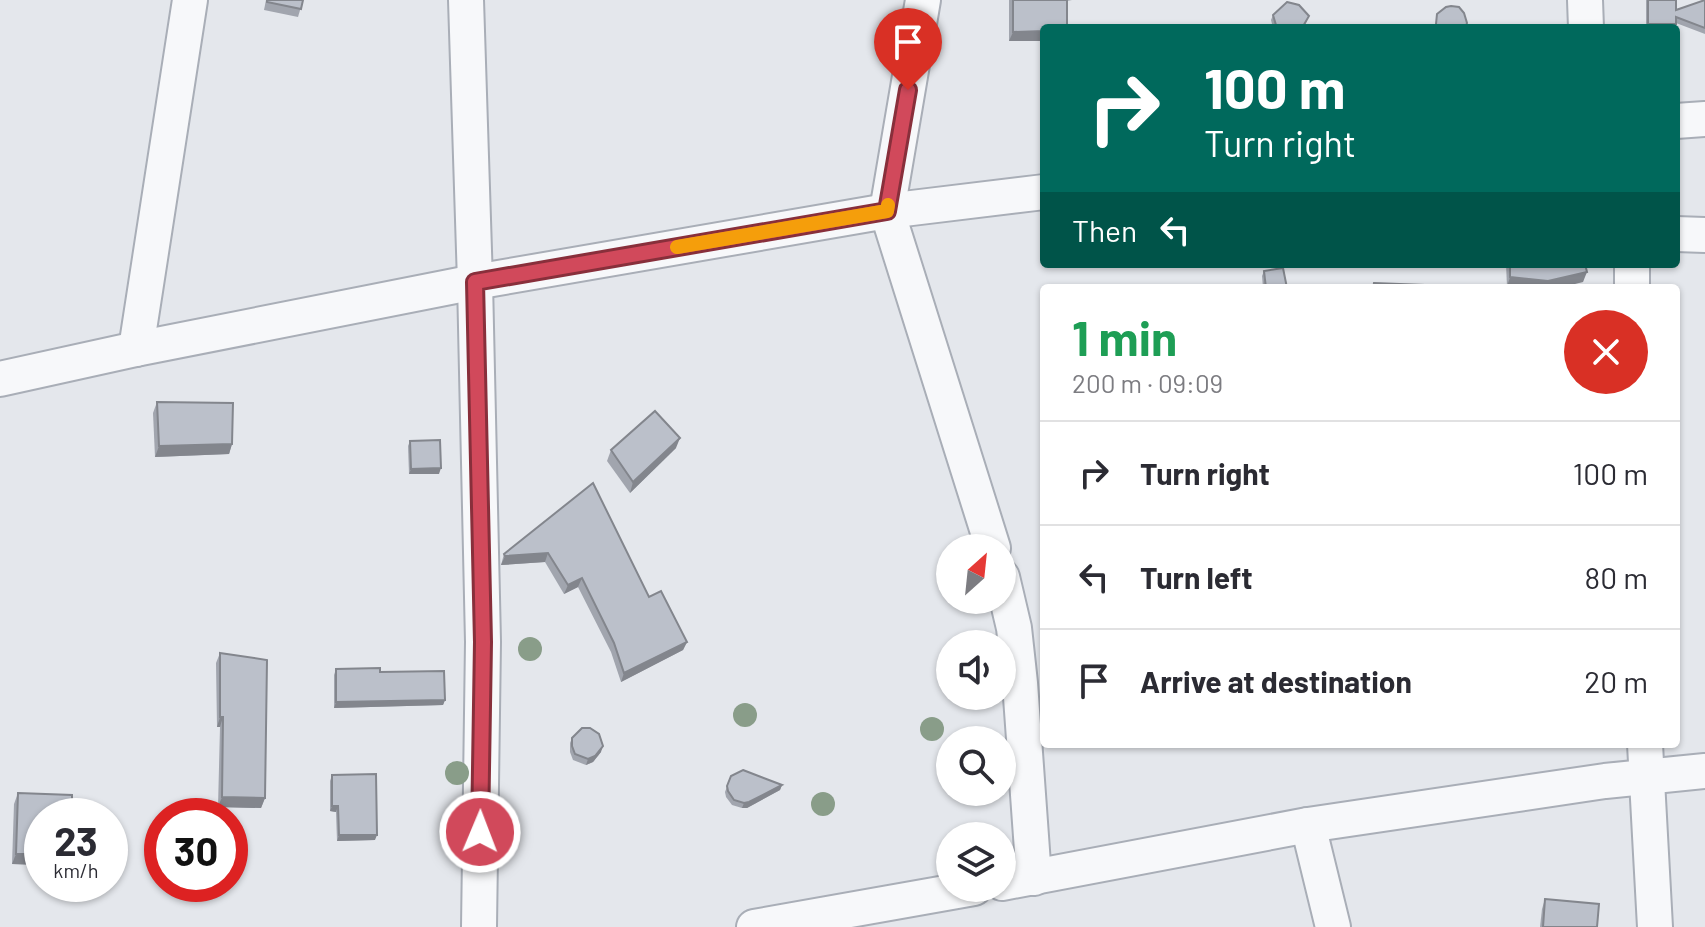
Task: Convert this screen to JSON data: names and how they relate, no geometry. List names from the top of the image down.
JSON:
{
  "north": "top right",
  "page": {
    "turn": ["100 m", "Turn right"],
    "then": "Then",
    "heading": ["1 min", "200 m · 09:09"],
    "list": [
      {
        "name": "Turn right",
        "value": "100 m"
      },
      {
        "name": "Turn left",
        "value": "80 m"
      },
      {
        "name": "Arrive at destination",
        "value": "20 m"
      }
    ],
    "speed": "23 km/h",
    "limit": "30"
  }
}
